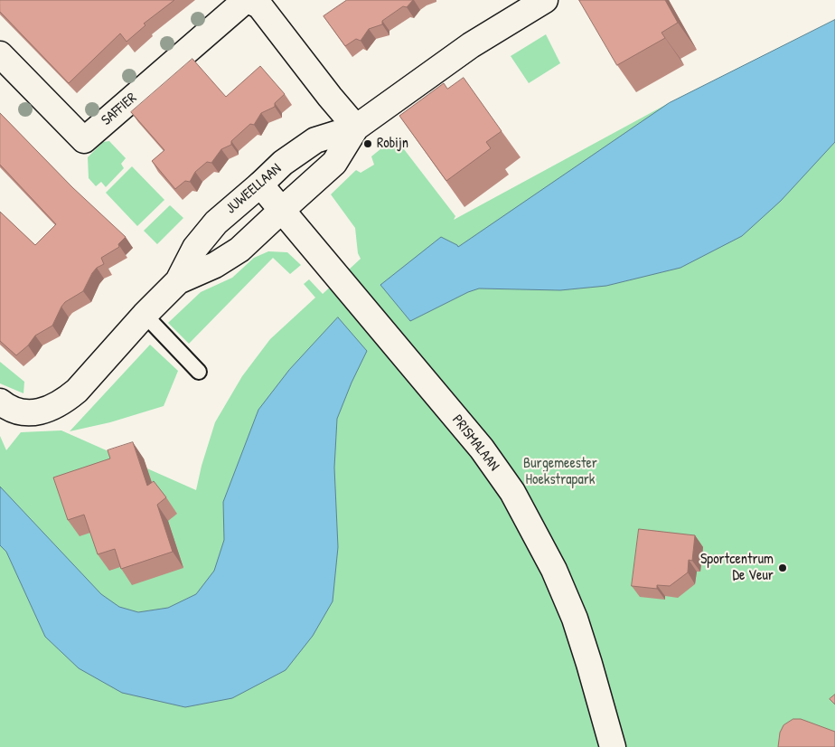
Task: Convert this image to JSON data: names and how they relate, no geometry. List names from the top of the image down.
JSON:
{
  "streets": {
    "street": ["SAFFIER", "JUWEELLAAN", "PRISMALAAN"]
  },
  "crossings": [
    ["JUWEELLAAN", "PRISMALAAN"]
  ],
  "parks": ["Burgemeester Hoekstrapark"],
  "places": ["Robijn", "Sportcentrum De Veur"]
}
